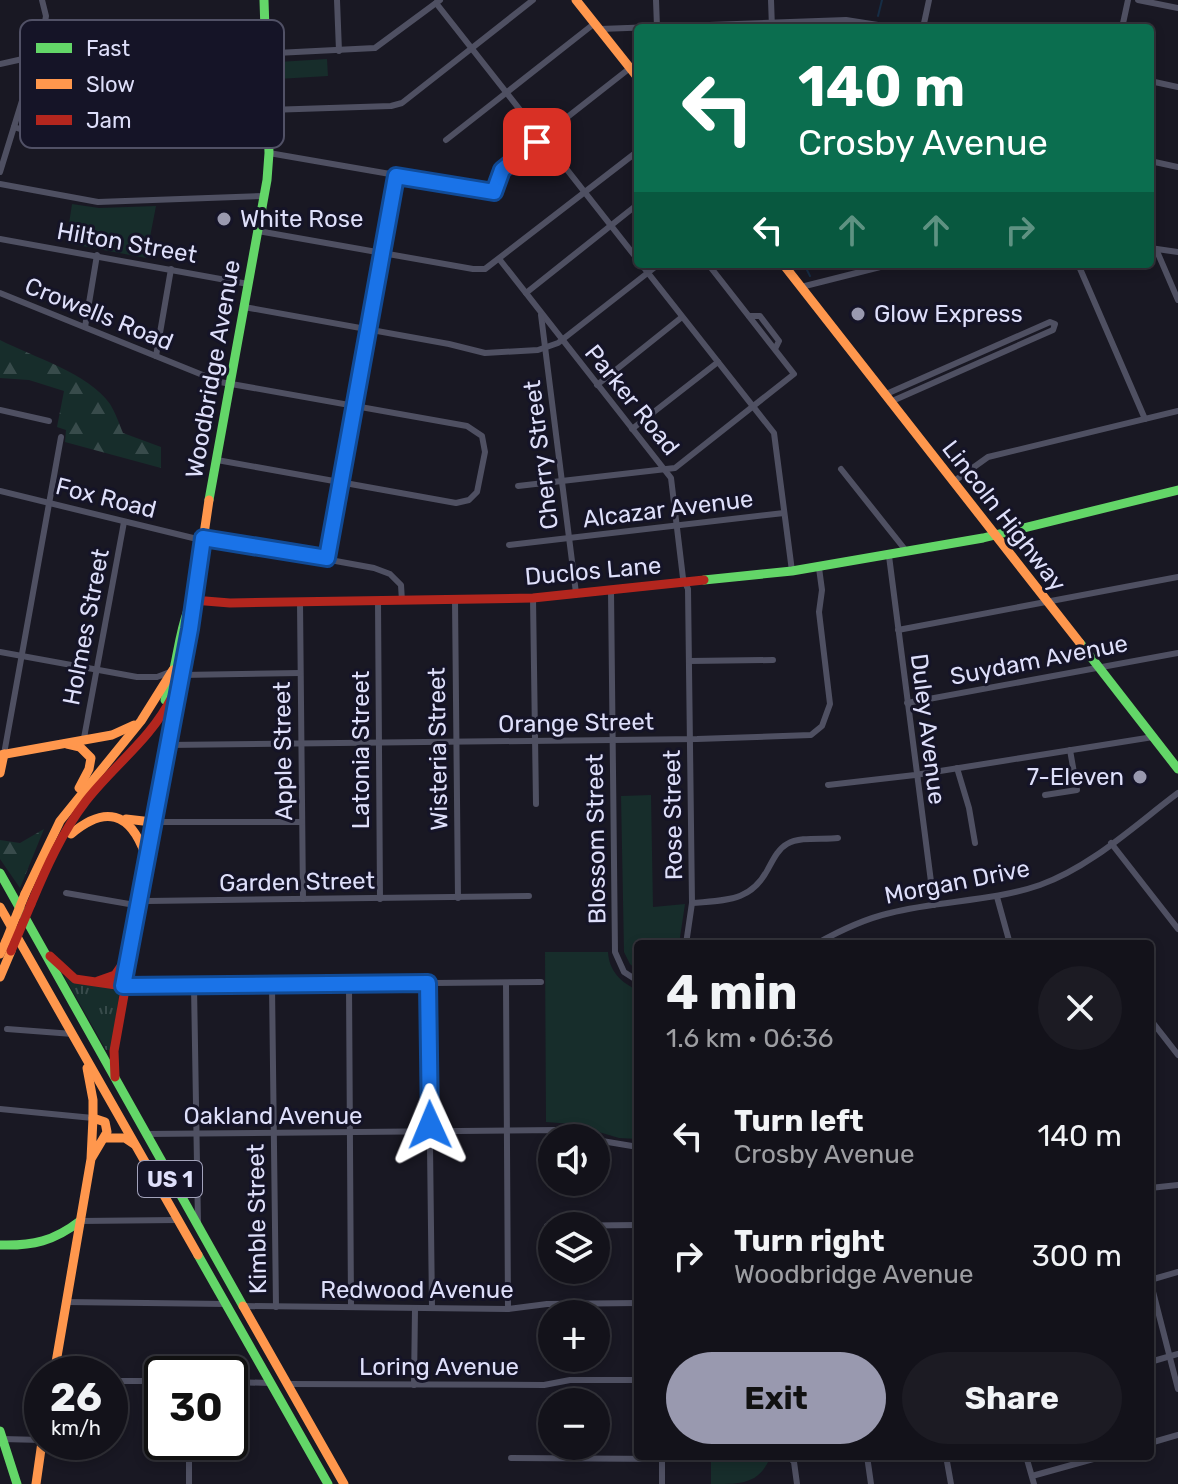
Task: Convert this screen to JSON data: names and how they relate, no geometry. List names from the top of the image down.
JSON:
{
  "streets": {
    "main road": [
      "Woodbridge Avenue",
      "Lincoln Highway",
      "Duclos Lane",
      "US 1"
    ],
    "street": [
      "Hilton Street",
      "Crowells Road",
      "Parker Road",
      "Cherry Street",
      "Fox Road",
      "Alcazar Avenue",
      "Holmes Street",
      "Suydam Avenue",
      "Orange Street",
      "Duley Avenue",
      "Wisteria Street",
      "Latonia Street",
      "Apple Street",
      "Rose Street",
      "Blossom Street",
      "Garden Street",
      "Morgan Drive",
      "Oakland Avenue",
      "Kimble Street",
      "Redwood Avenue",
      "Loring Avenue"
    ]
  },
  "crossings": [
    ["Hilton Street", "Woodbridge Avenue"],
    ["Crowells Road", "Woodbridge Avenue"],
    ["Woodbridge Avenue", "Fox Road"],
    ["Woodbridge Avenue", "Duclos Lane"],
    ["Woodbridge Avenue", "Orange Street"],
    ["Woodbridge Avenue", "Garden Street"],
    ["Woodbridge Avenue", "US 1"],
    ["Parker Road", "Cherry Street"],
    ["Parker Road", "Alcazar Avenue"],
    ["Parker Road", "Duclos Lane"],
    ["Parker Road", "Rose Street"],
    ["Cherry Street", "Alcazar Avenue"],
    ["Cherry Street", "Duclos Lane"],
    ["Fox Road", "Duclos Lane"],
    ["Fox Road", "Holmes Street"],
    ["Lincoln Highway", "Duclos Lane"],
    ["Lincoln Highway", "Suydam Avenue"],
    ["Duclos Lane", "Orange Street"],
    ["Duclos Lane", "Duley Avenue"],
    ["Duclos Lane", "Wisteria Street"],
    ["Duclos Lane", "Latonia Street"],
    ["Duclos Lane", "Apple Street"],
    ["Duclos Lane", "Rose Street"],
    ["Duclos Lane", "Blossom Street"],
    ["Suydam Avenue", "Duley Avenue"],
    ["Orange Street", "Wisteria Street"],
    ["Orange Street", "Latonia Street"],
    ["Orange Street", "Apple Street"],
    ["Orange Street", "Rose Street"],
    ["Orange Street", "Blossom Street"],
    ["Duley Avenue", "Morgan Drive"],
    ["Wisteria Street", "Garden Street"],
    ["Latonia Street", "Garden Street"],
    ["Apple Street", "Garden Street"],
    ["Oakland Avenue", "US 1"],
    ["Oakland Avenue", "Kimble Street"],
    ["US 1", "Redwood Avenue"],
    ["US 1", "Loring Avenue"],
    ["Kimble Street", "Redwood Avenue"]
  ],
  "places": ["White Rose", "Glow Express", "7-Eleven"],
  "legend": ["Fast", "Slow", "Jam"],
  "page": {
    "turn": ["140 m", "Crosby Avenue"],
    "heading": ["4 min", "1.6 km · 06:36"],
    "list": [
      {
        "name": "Turn left",
        "note": "Crosby Avenue",
        "value": "140 m"
      },
      {
        "name": "Turn right",
        "note": "Woodbridge Avenue",
        "value": "300 m"
      }
    ],
    "map_buttons": ["+", "−"],
    "buttons": ["Exit", "Share"],
    "speed": "26 km/h",
    "limit": "30"
  }
}
